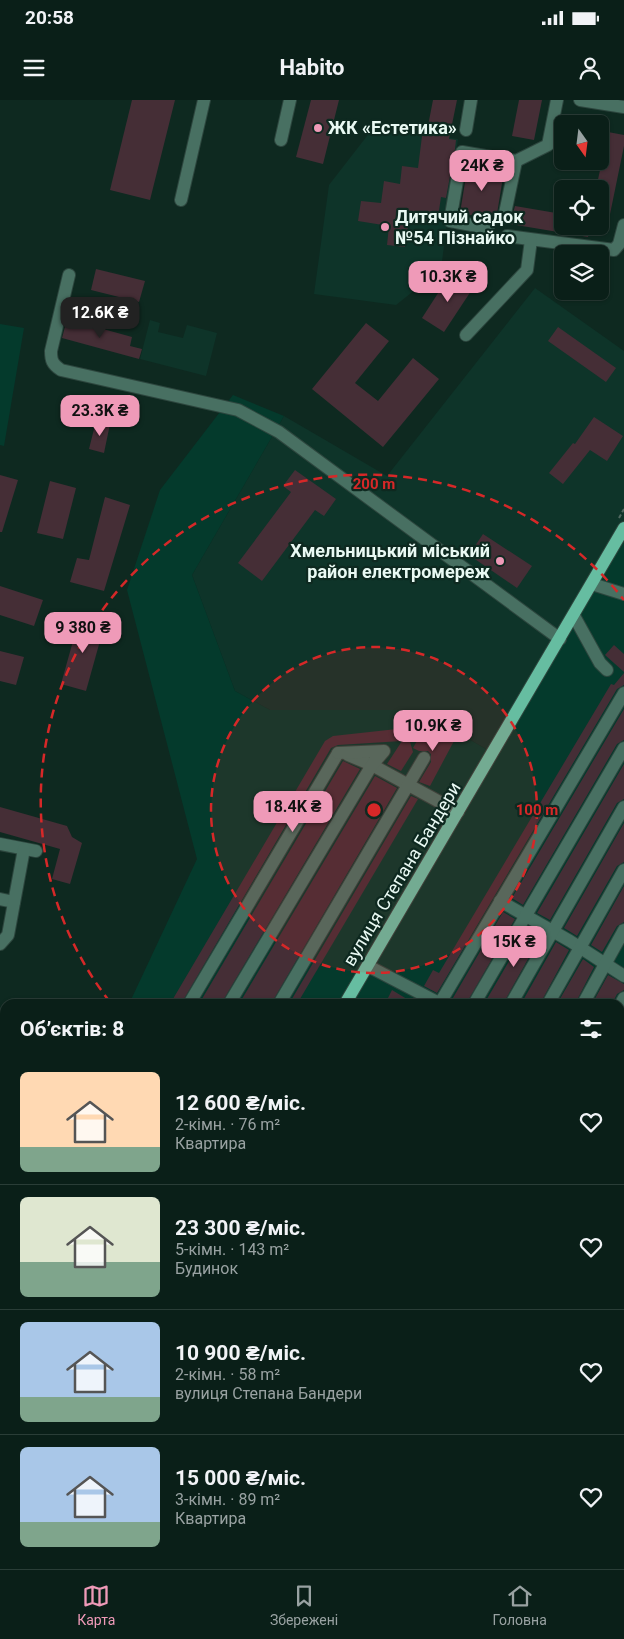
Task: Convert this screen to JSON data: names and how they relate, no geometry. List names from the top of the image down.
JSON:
{
  "streets": {
    "main road": ["вулиця Степана Бандери"]
  },
  "places": ["ЖК «Естетика»", "Дитячий садок №54 Пізнайко", "Хмельницький міський район електромереж"],
  "north": "bottom",
  "page": {
    "status": "20:58",
    "header": "Habito",
    "price": [
      "24K ₴",
      "10.3K ₴",
      "12.6K ₴",
      "23.3K ₴",
      "9 380 ₴",
      "10.9K ₴",
      "18.4K ₴",
      "15K ₴"
    ],
    "heading": "Об’єктів: 8",
    "list": [
      {
        "name": "12 600 ₴/міс.",
        "note": "2-кімн. · 76 m² · Квартира"
      },
      {
        "name": "23 300 ₴/міс.",
        "note": "5-кімн. · 143 m² · Будинок"
      },
      {
        "name": "10 900 ₴/міс.",
        "note": "2-кімн. · 58 m² · вулиця Степана Бандери"
      },
      {
        "name": "15 000 ₴/міс.",
        "note": "3-кімн. · 89 m² · Квартира"
      }
    ],
    "tabs": ["Карта", "Збережені", "Головна"]
  },
  "rings": ["200 m", "100 m"]
}
